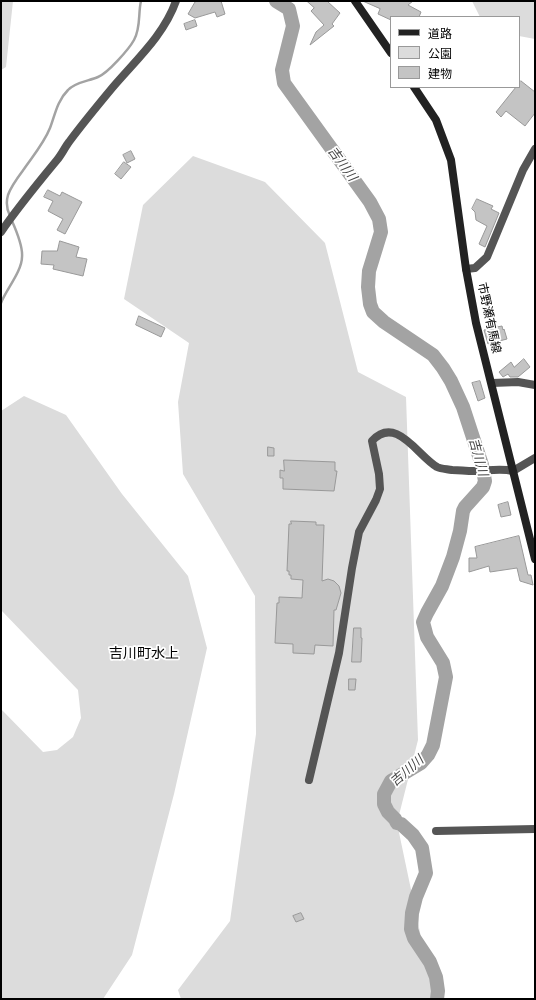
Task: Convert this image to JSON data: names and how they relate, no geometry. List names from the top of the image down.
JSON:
{
  "streets": {
    "main road": ["市野瀬有馬線"]
  },
  "districts": ["吉川町水上"],
  "water": ["吉川川"],
  "legend": ["道路", "公園", "建物"]
}
